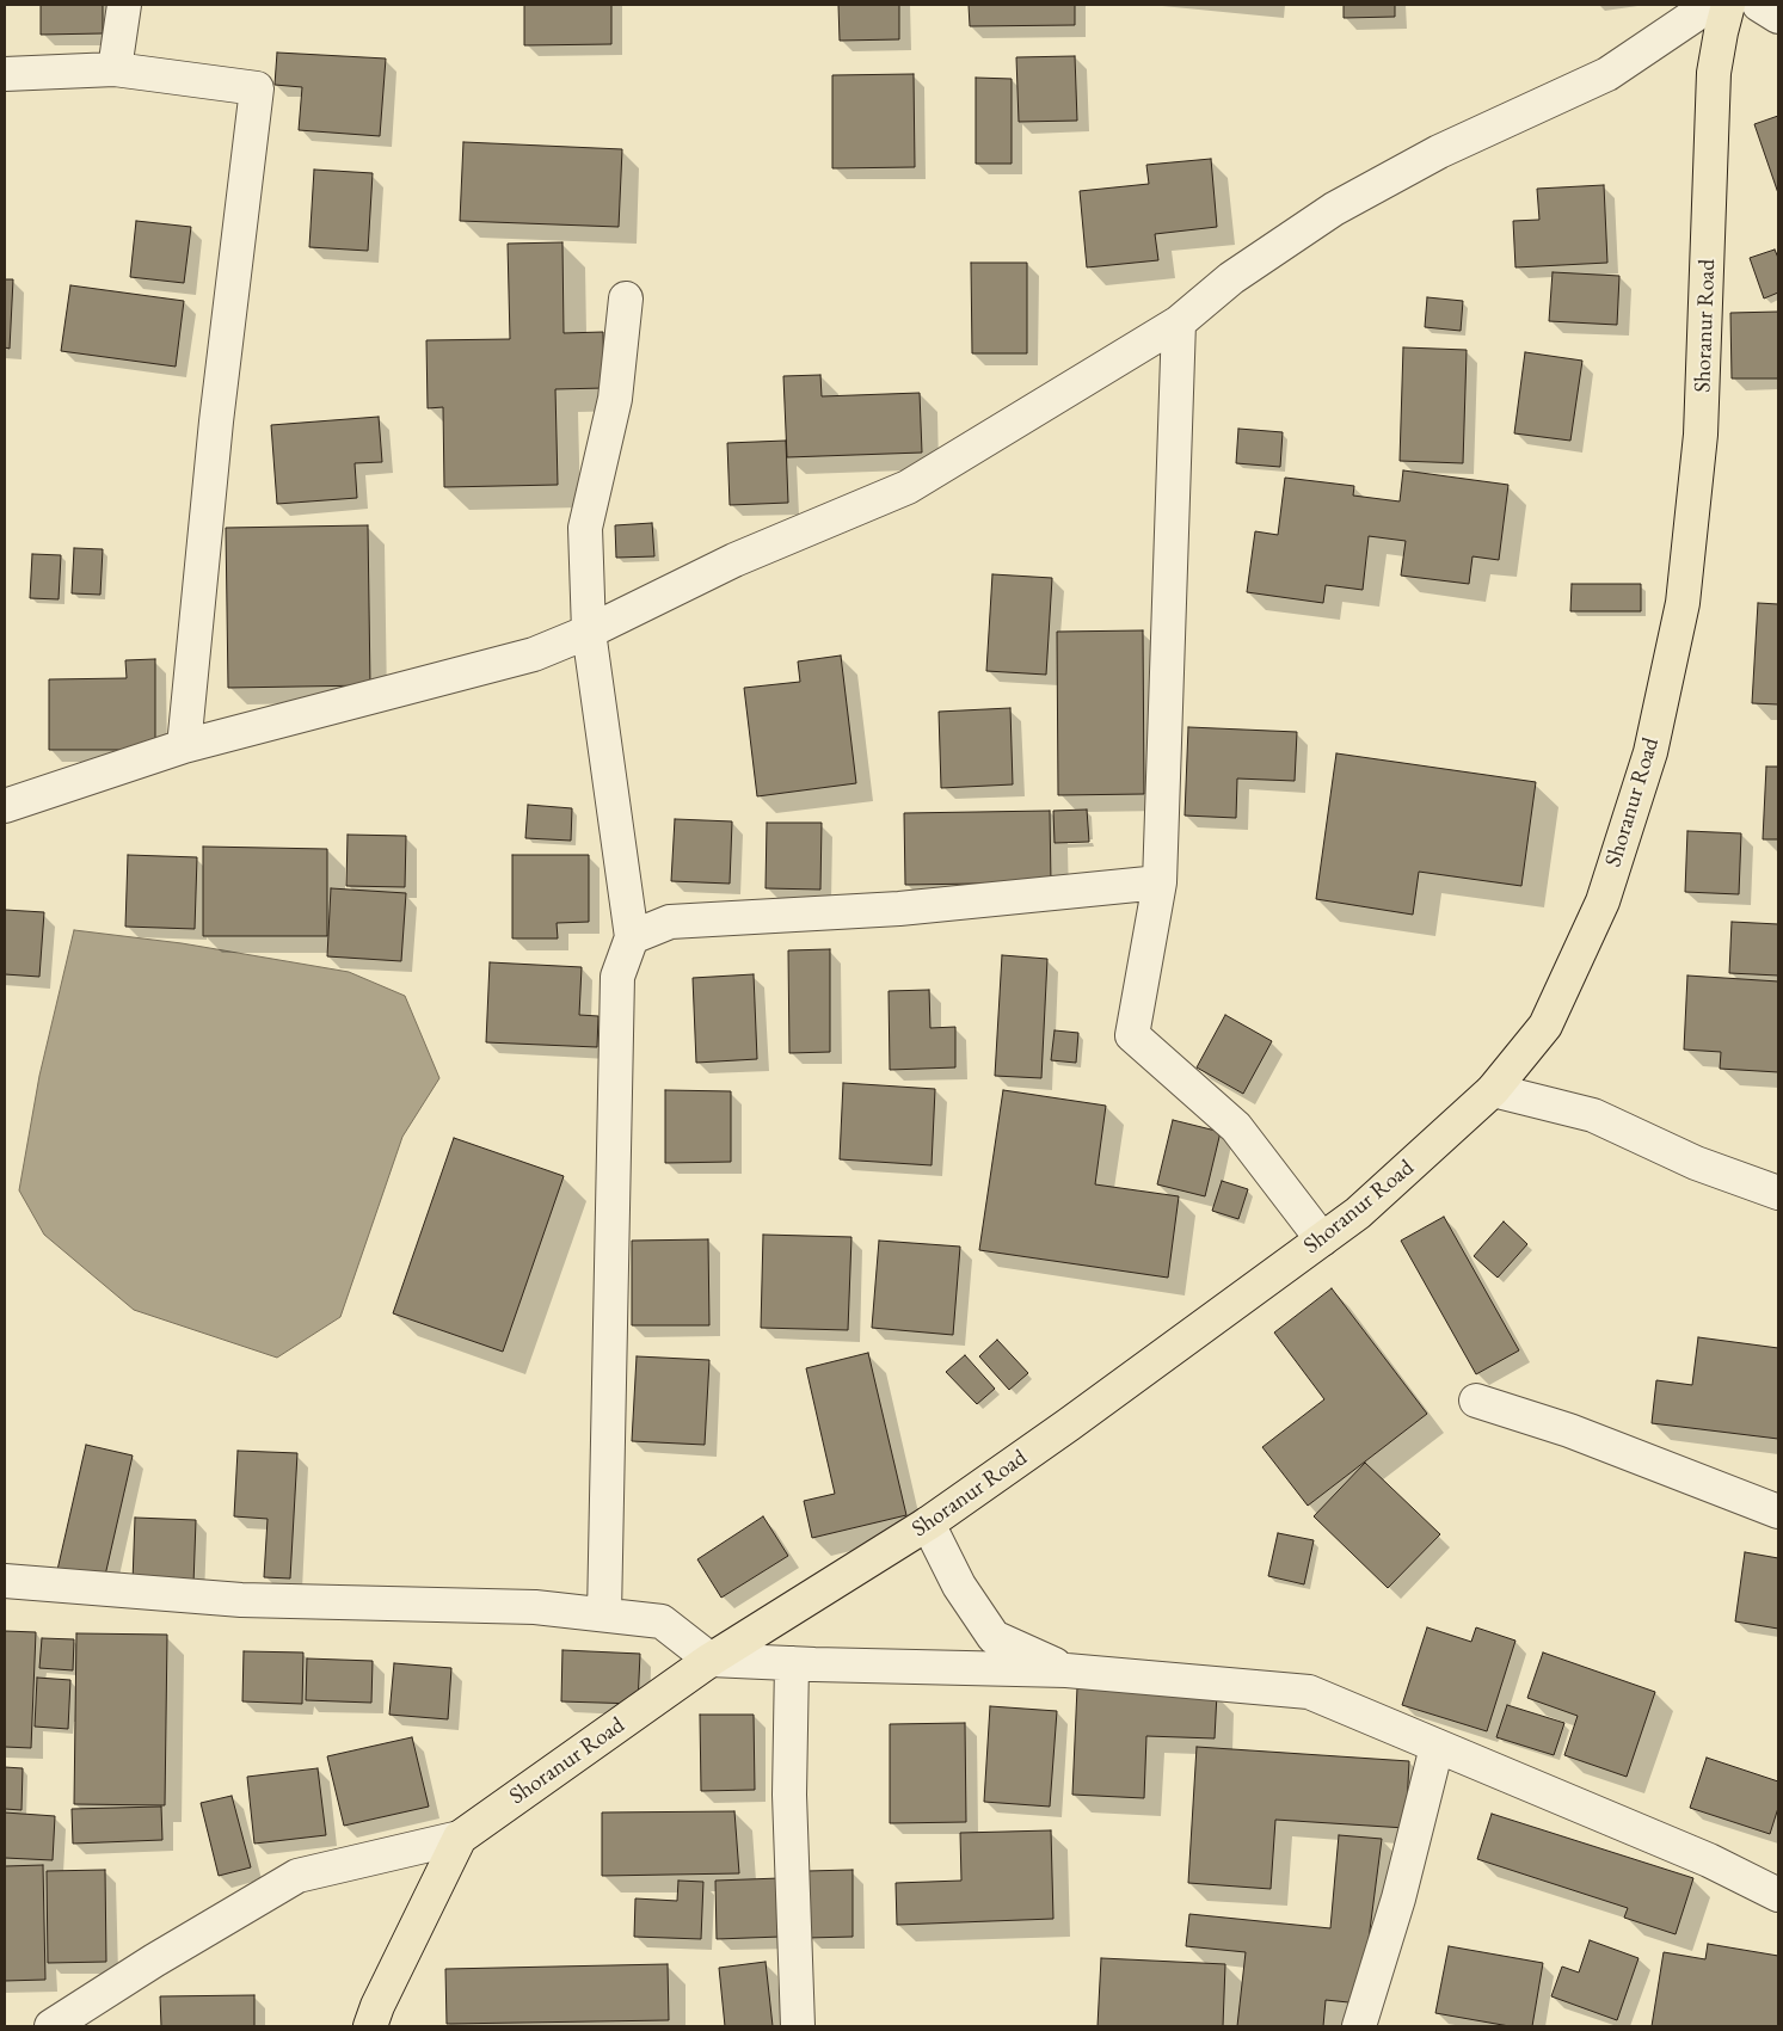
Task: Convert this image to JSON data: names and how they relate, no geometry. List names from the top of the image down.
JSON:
{
  "streets": {
    "main road": ["Shoranur Road"]
  }
}
